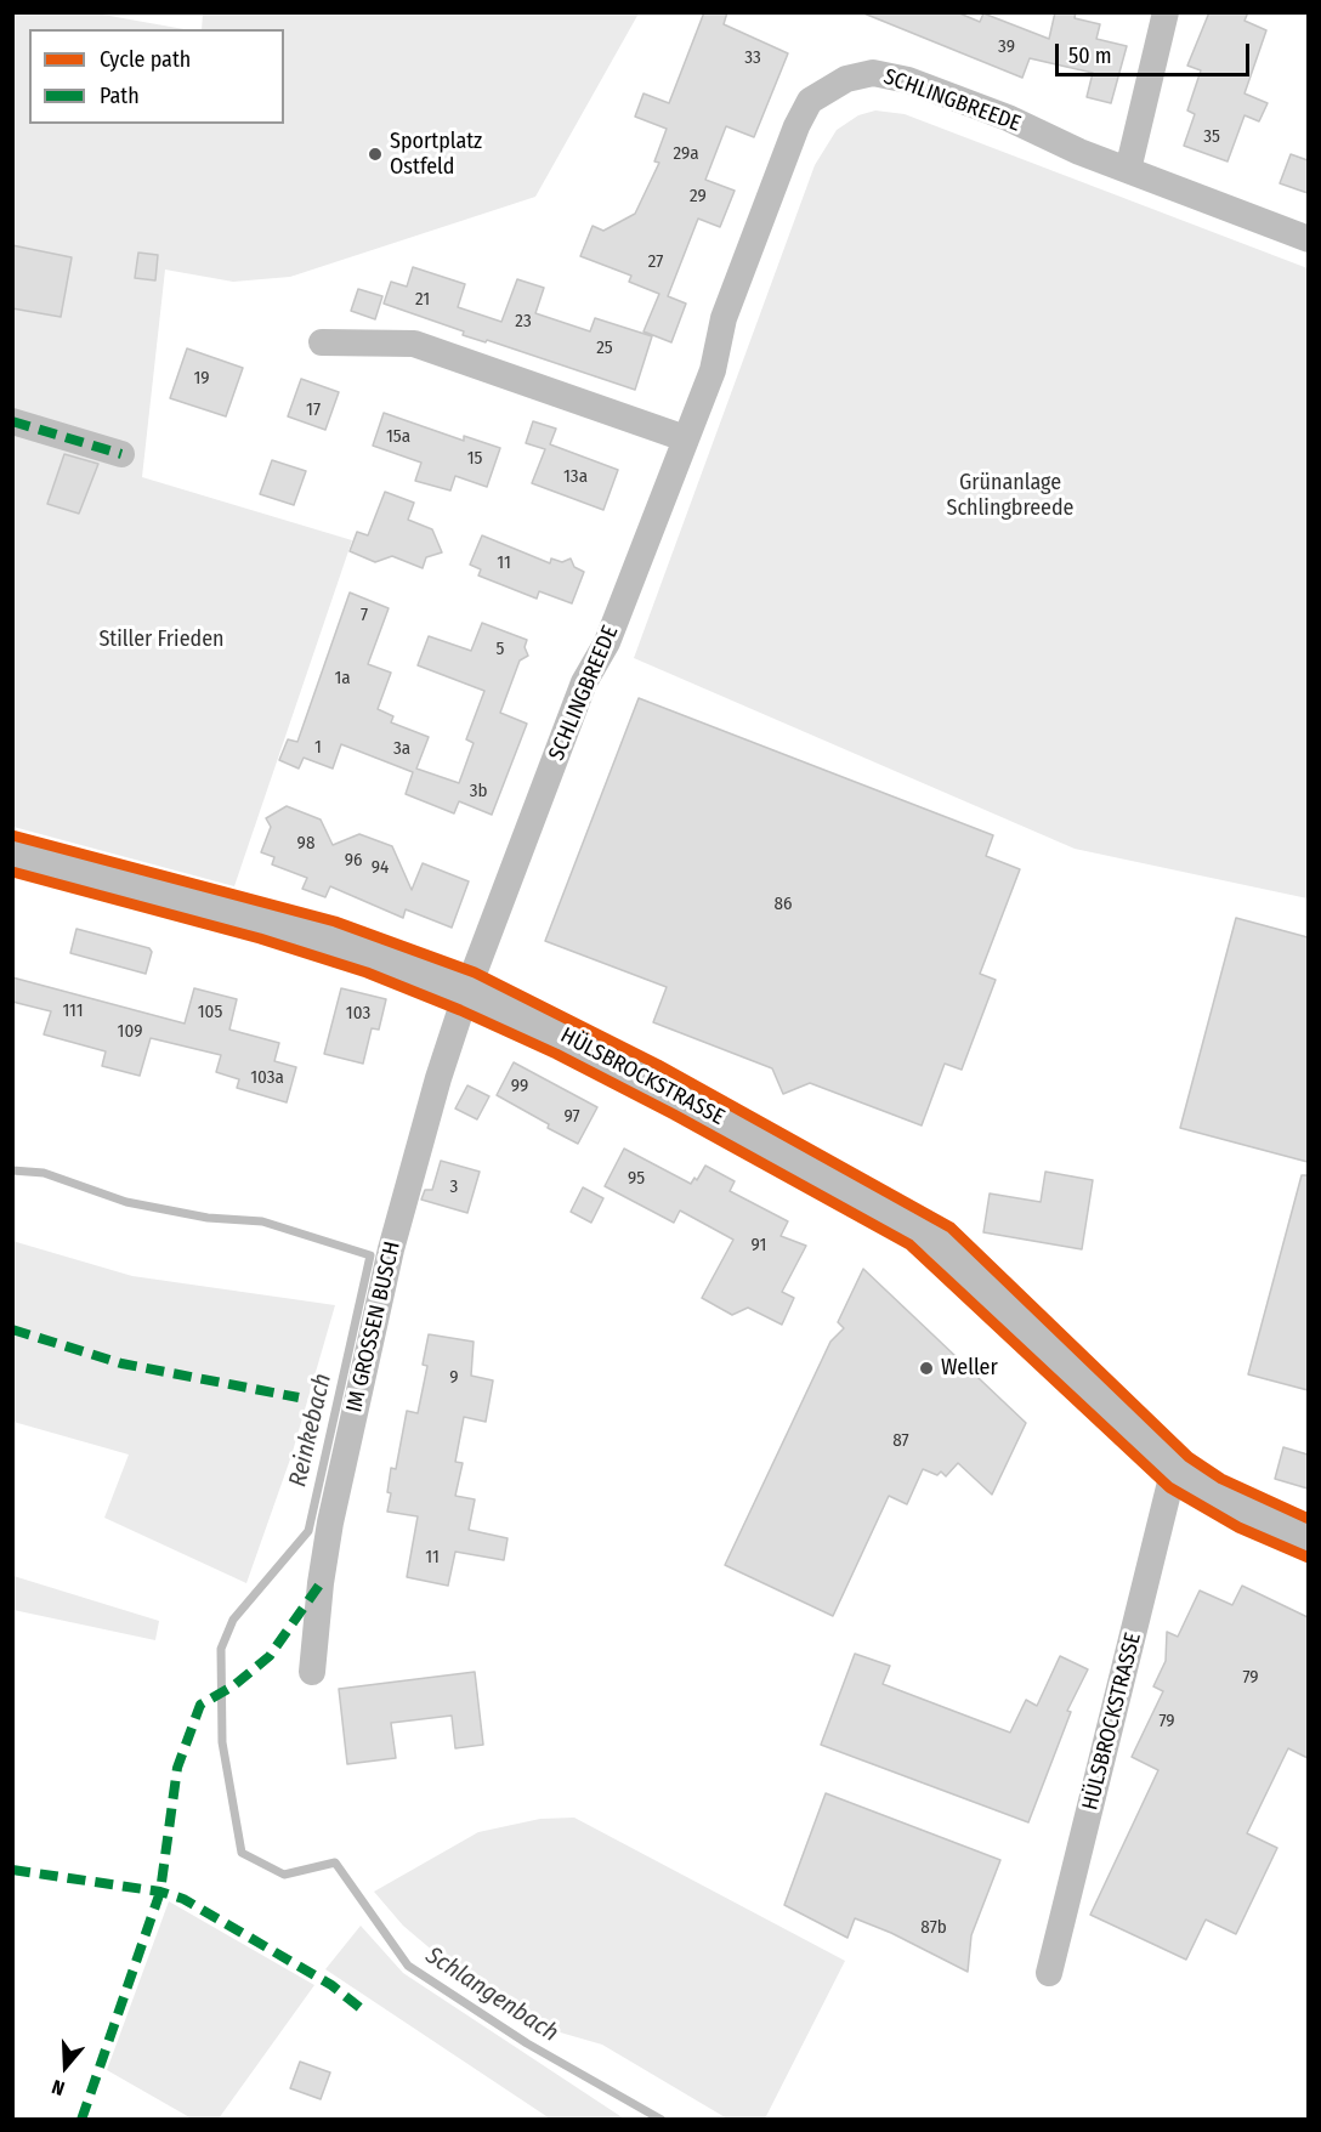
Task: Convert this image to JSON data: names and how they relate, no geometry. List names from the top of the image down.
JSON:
{
  "streets": {
    "street": ["SCHLINGBREEDE", "HÜLSBROCKSTRASSE", "IM GROSSEN BUSCH"]
  },
  "crossings": [
    ["SCHLINGBREEDE", "HÜLSBROCKSTRASSE"],
    ["SCHLINGBREEDE", "IM GROSSEN BUSCH"],
    ["HÜLSBROCKSTRASSE", "IM GROSSEN BUSCH"]
  ],
  "water": ["Reinkebach", "Schlangenbach"],
  "parks": ["Grünanlage Schlingbreede", "Stiller Frieden"],
  "places": ["Sportplatz Ostfeld", "Weller"],
  "house_numbers": [
    "39",
    "33",
    "35",
    "29a",
    "29",
    "27",
    "21",
    "23",
    "25",
    "19",
    "17",
    "15a",
    "15",
    "13a",
    "11",
    "7",
    "5",
    "1a",
    "1",
    "3a",
    "3b",
    "98",
    "96",
    "94",
    "86",
    "111",
    "105",
    "103",
    "109",
    "103a",
    "99",
    "97",
    "95",
    "3",
    "91",
    "9",
    "87",
    "11",
    "79",
    "79",
    "87b"
  ],
  "legend": ["Cycle path", "Path"],
  "scale_bar": "50 m",
  "north": "bottom"
}
